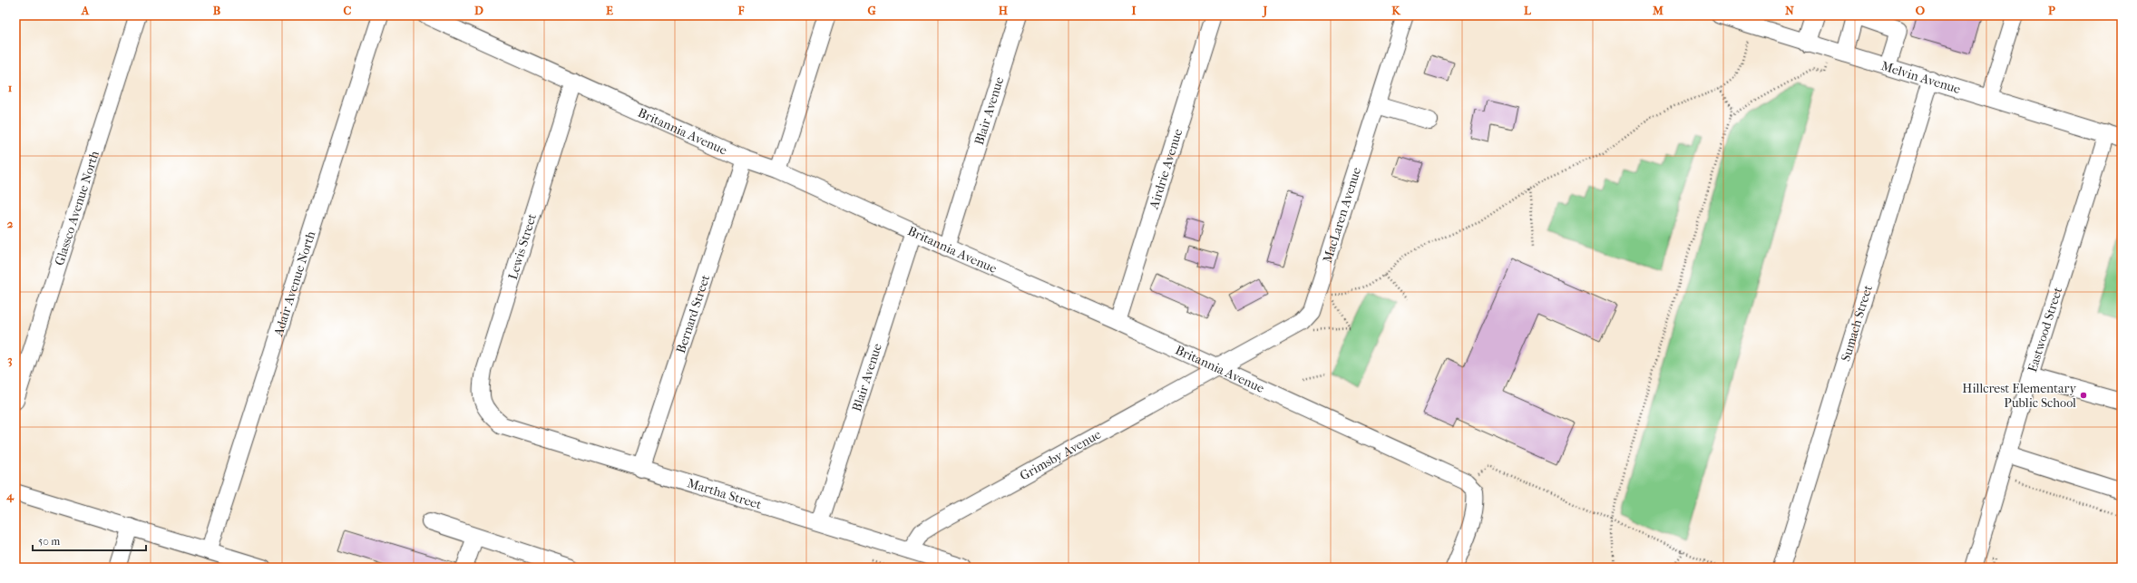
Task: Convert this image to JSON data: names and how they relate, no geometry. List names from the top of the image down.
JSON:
{
  "streets": {
    "street": [
      "Melvin Avenue",
      "Blair Avenue",
      "Britannia Avenue",
      "Airdrie Avenue",
      "Glassco Avenue North",
      "MacLaren Avenue",
      "Lewis Street",
      "Adair Avenue North",
      "Bernard Street",
      "Sumach Street",
      "Eastwood Street",
      "Grimsby Avenue",
      "Martha Street"
    ]
  },
  "crossings": [
    ["Melvin Avenue", "Sumach Street"],
    ["Melvin Avenue", "Eastwood Street"],
    ["Blair Avenue", "Britannia Avenue"],
    ["Blair Avenue", "Martha Street"],
    ["Britannia Avenue", "Airdrie Avenue"],
    ["Britannia Avenue", "MacLaren Avenue"],
    ["Britannia Avenue", "Lewis Street"],
    ["Britannia Avenue", "Bernard Street"],
    ["Britannia Avenue", "Grimsby Avenue"],
    ["MacLaren Avenue", "Grimsby Avenue"],
    ["Lewis Street", "Martha Street"],
    ["Bernard Street", "Martha Street"],
    ["Grimsby Avenue", "Martha Street"]
  ],
  "places": ["Hillcrest Elementary Public School"],
  "scale_bar": "50 m",
  "grid": {
    "columns": [
      "A",
      "B",
      "C",
      "D",
      "E",
      "F",
      "G",
      "H",
      "I",
      "J",
      "K",
      "L",
      "M",
      "N",
      "O",
      "P"
    ],
    "rows": [
      "1",
      "2",
      "3",
      "4"
    ]
  }
}
